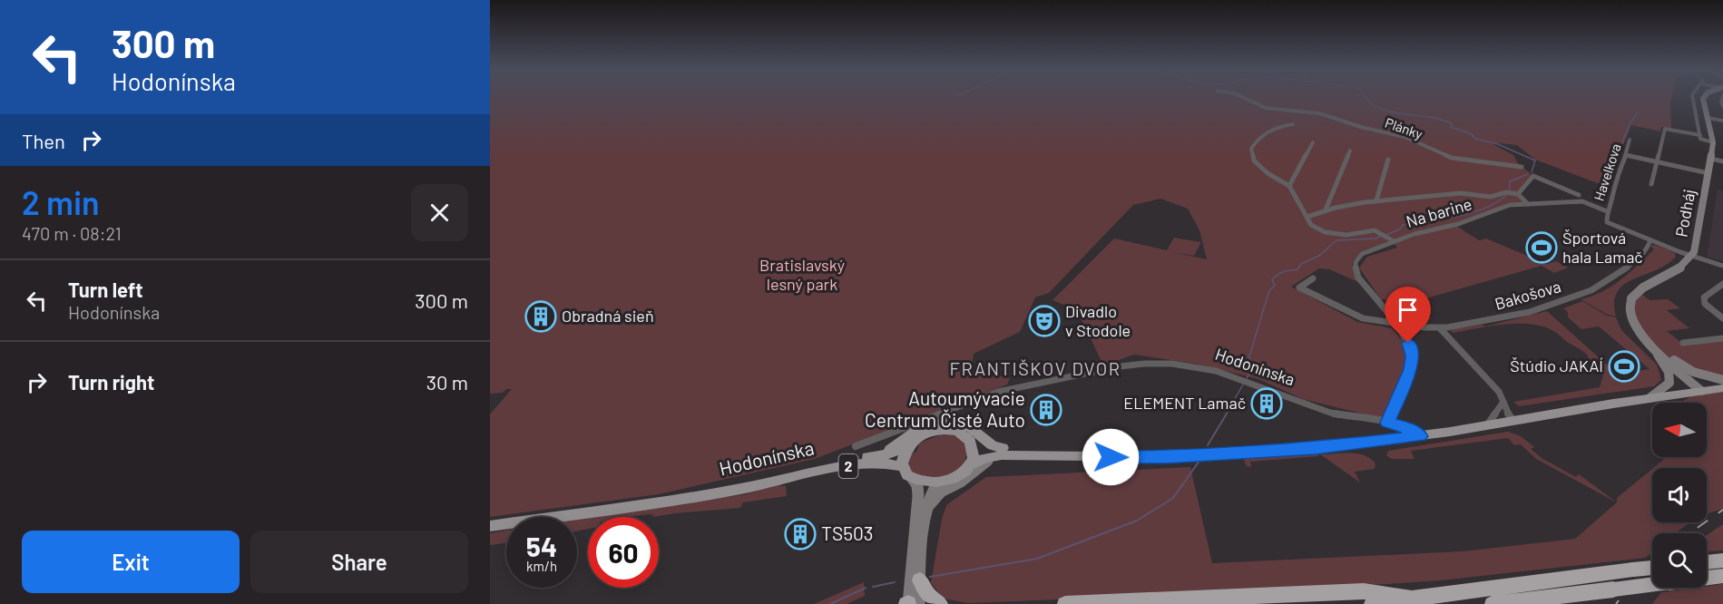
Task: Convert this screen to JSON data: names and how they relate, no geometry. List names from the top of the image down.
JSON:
{
  "streets": {
    "main road": ["Hodonínska", "2"],
    "street": [
      "Plánky",
      "Havelkova",
      "Na barine",
      "Podháj",
      "Bakošova"
    ]
  },
  "crossings": [
    ["Havelkova", "Na barine"],
    ["Na barine", "Bakošova"],
    ["Podháj", "Hodonínska"]
  ],
  "districts": ["FRANTIŠKOV DVOR"],
  "parks": ["Bratislavský lesný park"],
  "places": {
    "sports": ["Športová hala Lamač", "Štúdio JAKAÍ"],
    "building": [
      "Obradná sieň",
      "ELEMENT Lamač",
      "Autoumývacie Centrum Čisté Auto",
      "TS503"
    ],
    "theatre": ["Divadlo v Stodole"]
  },
  "north": "left",
  "page": {
    "turn": ["300 m", "Hodonínska"],
    "then": "Then",
    "heading": ["2 min", "470 m · 08:21"],
    "list": [
      {
        "name": "Turn left",
        "note": "Hodonínska",
        "value": "300 m"
      },
      {
        "name": "Turn right",
        "value": "30 m"
      }
    ],
    "speed": "54 km/h",
    "limit": "60",
    "buttons": ["Exit", "Share"]
  }
}
